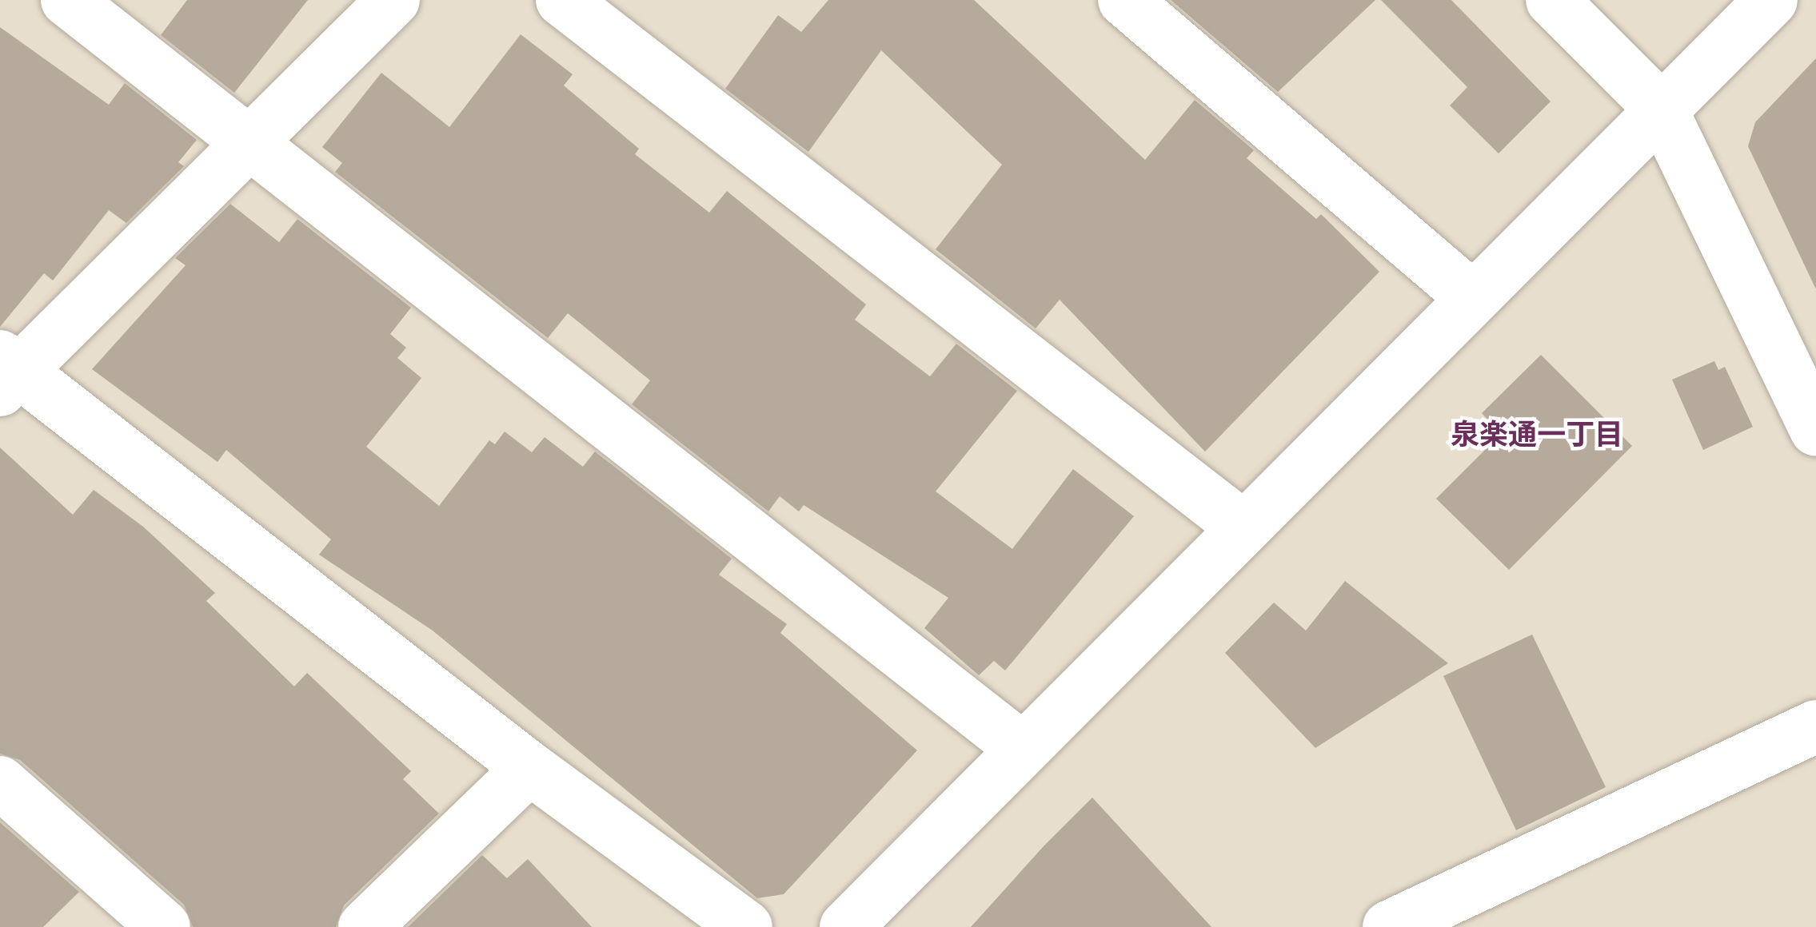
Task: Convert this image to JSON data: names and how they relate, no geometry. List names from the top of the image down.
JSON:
{
  "districts": ["泉楽通一丁目"]
}
